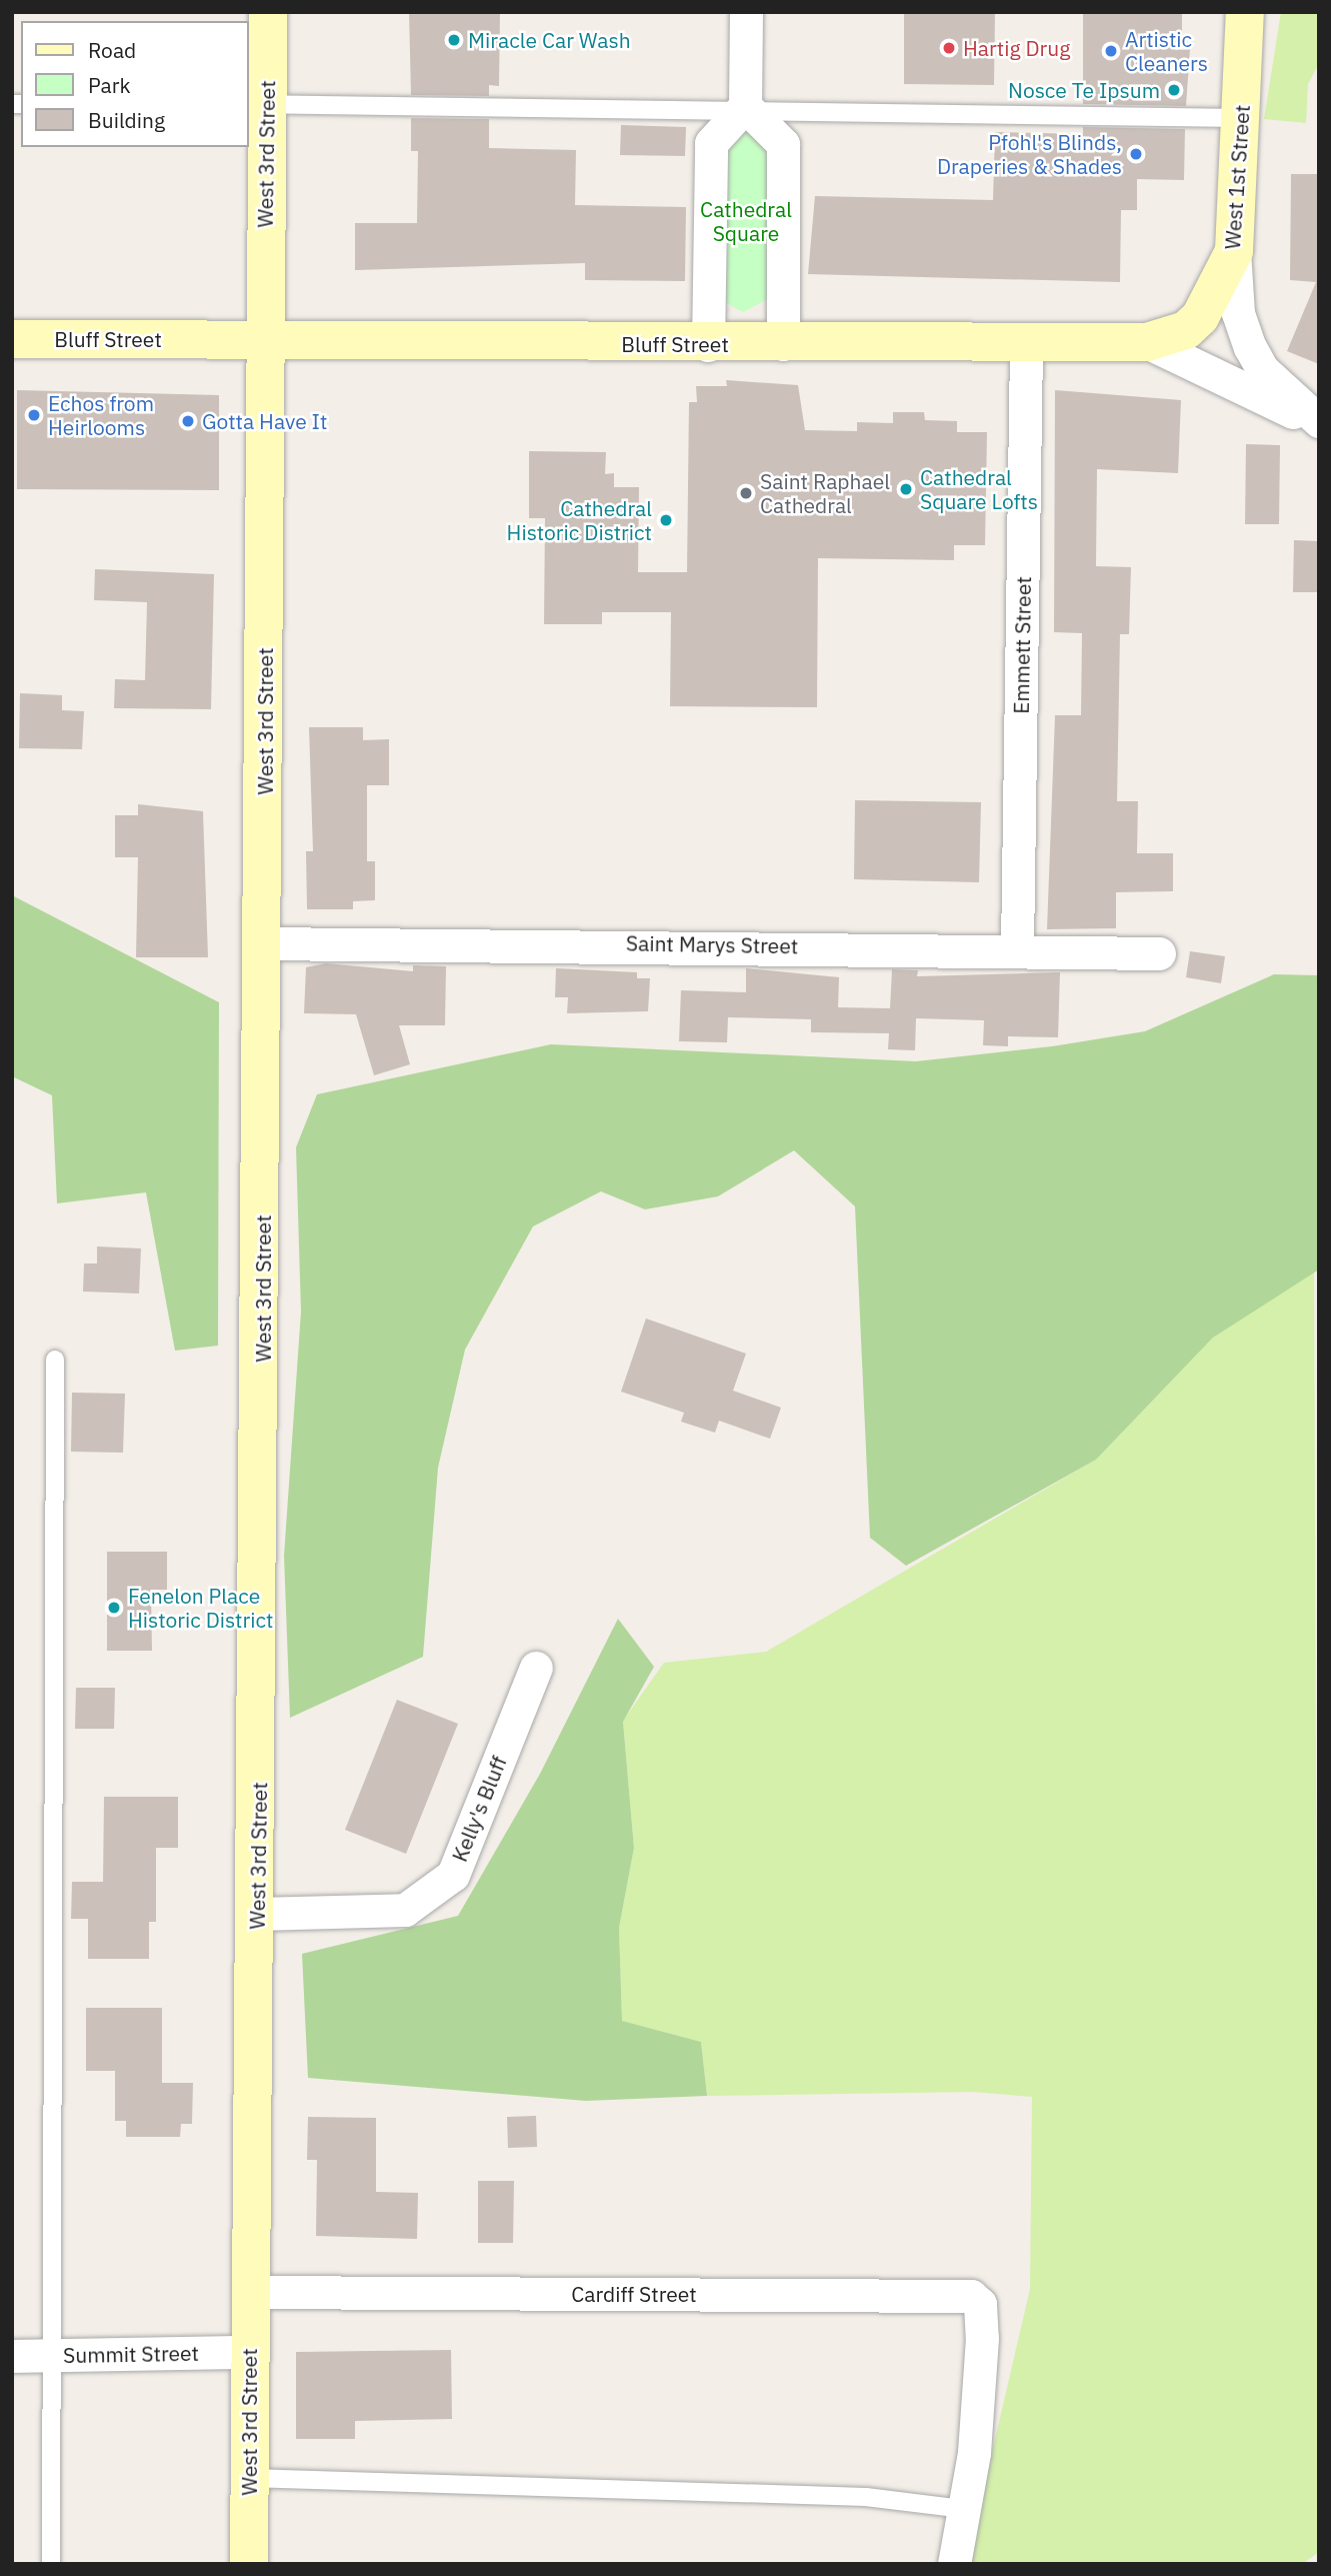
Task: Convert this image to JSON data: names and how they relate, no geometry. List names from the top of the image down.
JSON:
{
  "streets": {
    "street": [
      "West 3rd Street",
      "West 1st Street",
      "Bluff Street",
      "Emmett Street",
      "Saint Marys Street",
      "Kelly's Bluff",
      "Cardiff Street",
      "Summit Street"
    ]
  },
  "crossings": [
    ["West 3rd Street", "Bluff Street"],
    ["West 3rd Street", "Saint Marys Street"],
    ["West 3rd Street", "Kelly's Bluff"],
    ["West 3rd Street", "Cardiff Street"],
    ["West 3rd Street", "Summit Street"],
    ["West 1st Street", "Bluff Street"],
    ["Bluff Street", "Emmett Street"],
    ["Emmett Street", "Saint Marys Street"]
  ],
  "parks": ["Cathedral Square"],
  "places": [
    "Miracle Car Wash",
    "Hartig Drug",
    "Artistic Cleaners",
    "Nosce Te Ipsum",
    "Pfohl's Blinds, Draperies & Shades",
    "Echos from Heirlooms",
    "Gotta Have It",
    "Cathedral Square Lofts",
    "Saint Raphael Cathedral",
    "Cathedral Historic District",
    "Fenelon Place Historic District"
  ],
  "legend": ["Road", "Park", "Building"]
}
